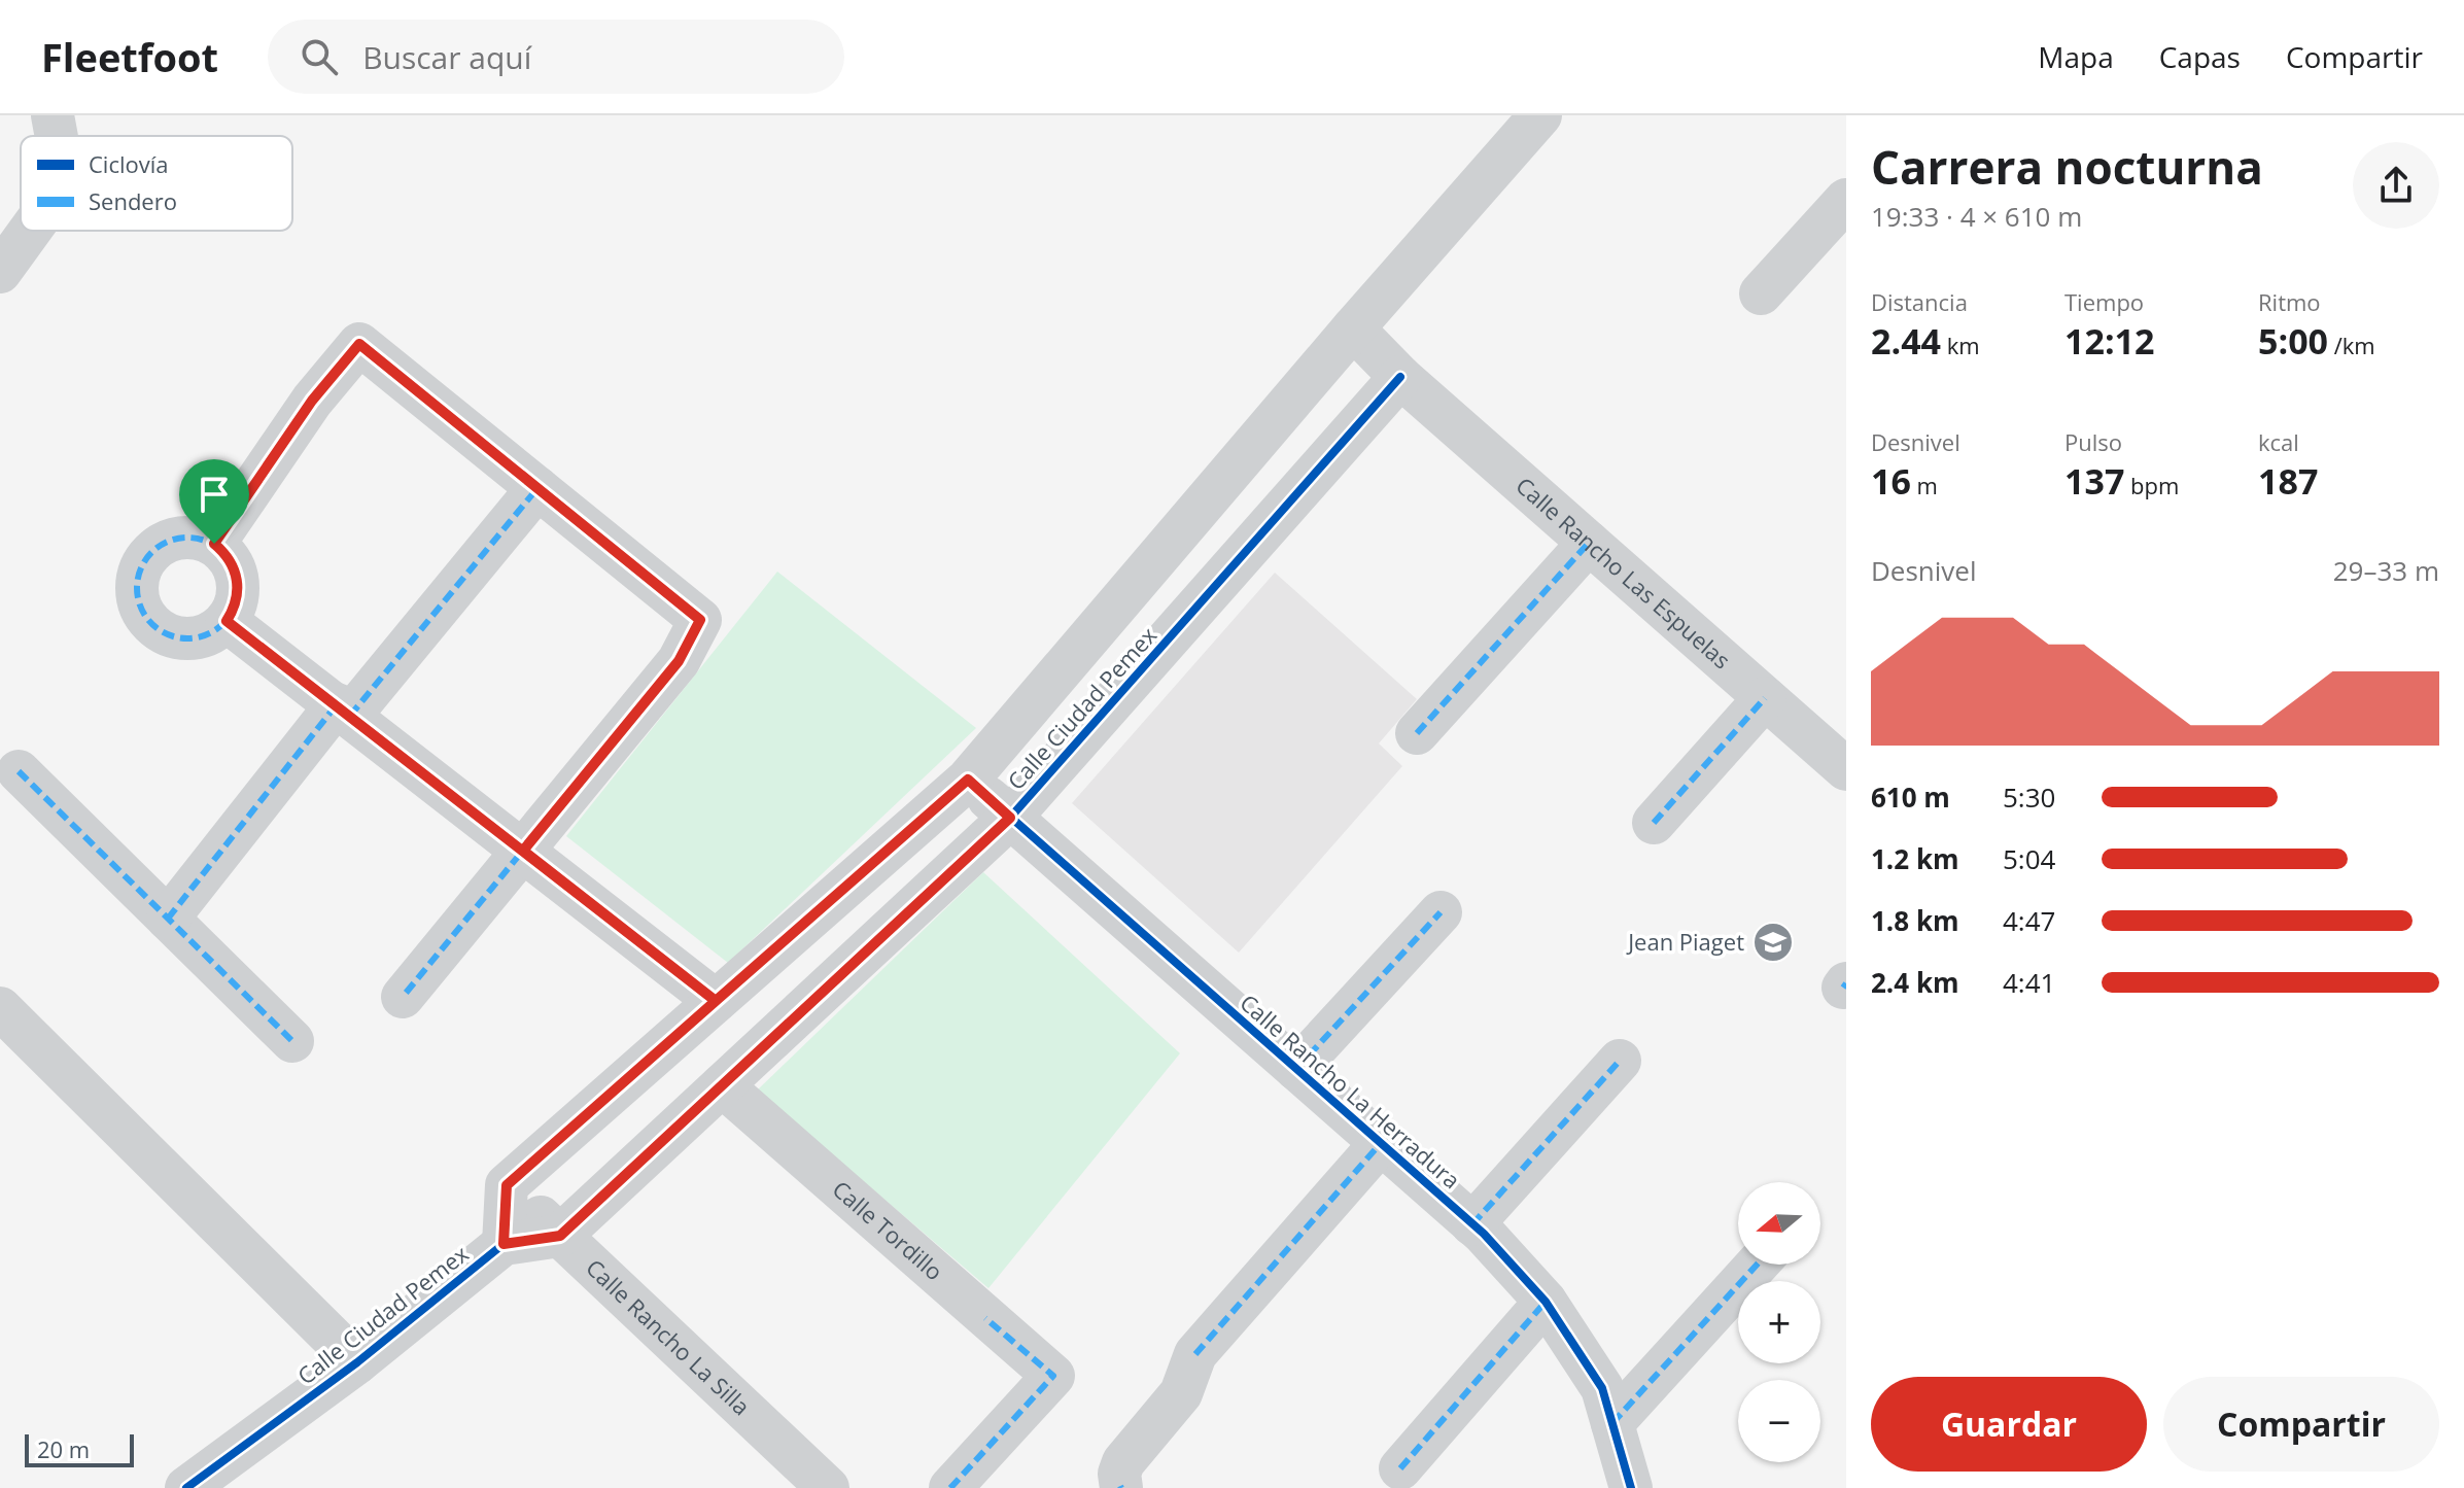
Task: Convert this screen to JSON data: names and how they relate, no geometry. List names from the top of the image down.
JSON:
{
  "streets": {
    "street": [
      "Calle Rancho Las Espuelas",
      "Calle Ciudad Pemex",
      "Calle Rancho La Herradura",
      "Calle Tordillo",
      "Calle Rancho La Silla"
    ]
  },
  "crossings": [
    ["Calle Rancho Las Espuelas", "Calle Ciudad Pemex"],
    ["Calle Ciudad Pemex", "Calle Rancho La Herradura"],
    ["Calle Ciudad Pemex", "Calle Tordillo"],
    ["Calle Ciudad Pemex", "Calle Rancho La Silla"]
  ],
  "places": {
    "school or university": ["Jean Piaget"]
  },
  "legend": ["Ciclovía", "Sendero"],
  "scale_bar": "20 m",
  "north": "left",
  "page": {
    "header": "Fleetfoot",
    "search": "Buscar aquí",
    "nav": ["Mapa", "Capas", "Compartir"],
    "heading": ["Carrera nocturna", "19:33 · 4 × 610 m"],
    "stats": [
      ["Distancia", "2.44 km"],
      ["Tiempo", "12:12"],
      ["Ritmo", "5:00 /km"],
      ["Desnivel", "16 m"],
      ["Pulso", "137 bpm"],
      ["kcal", "187"]
    ],
    "chart": ["Desnivel", "29–33 m"],
    "list": [
      {
        "name": "610 m",
        "note": "5:30"
      },
      {
        "name": "1.2 km",
        "note": "5:04"
      },
      {
        "name": "1.8 km",
        "note": "4:47"
      },
      {
        "name": "2.4 km",
        "note": "4:41"
      }
    ],
    "map_buttons": ["+", "−"],
    "buttons": ["Guardar", "Compartir"],
    "scale": "20 m"
  }
}
